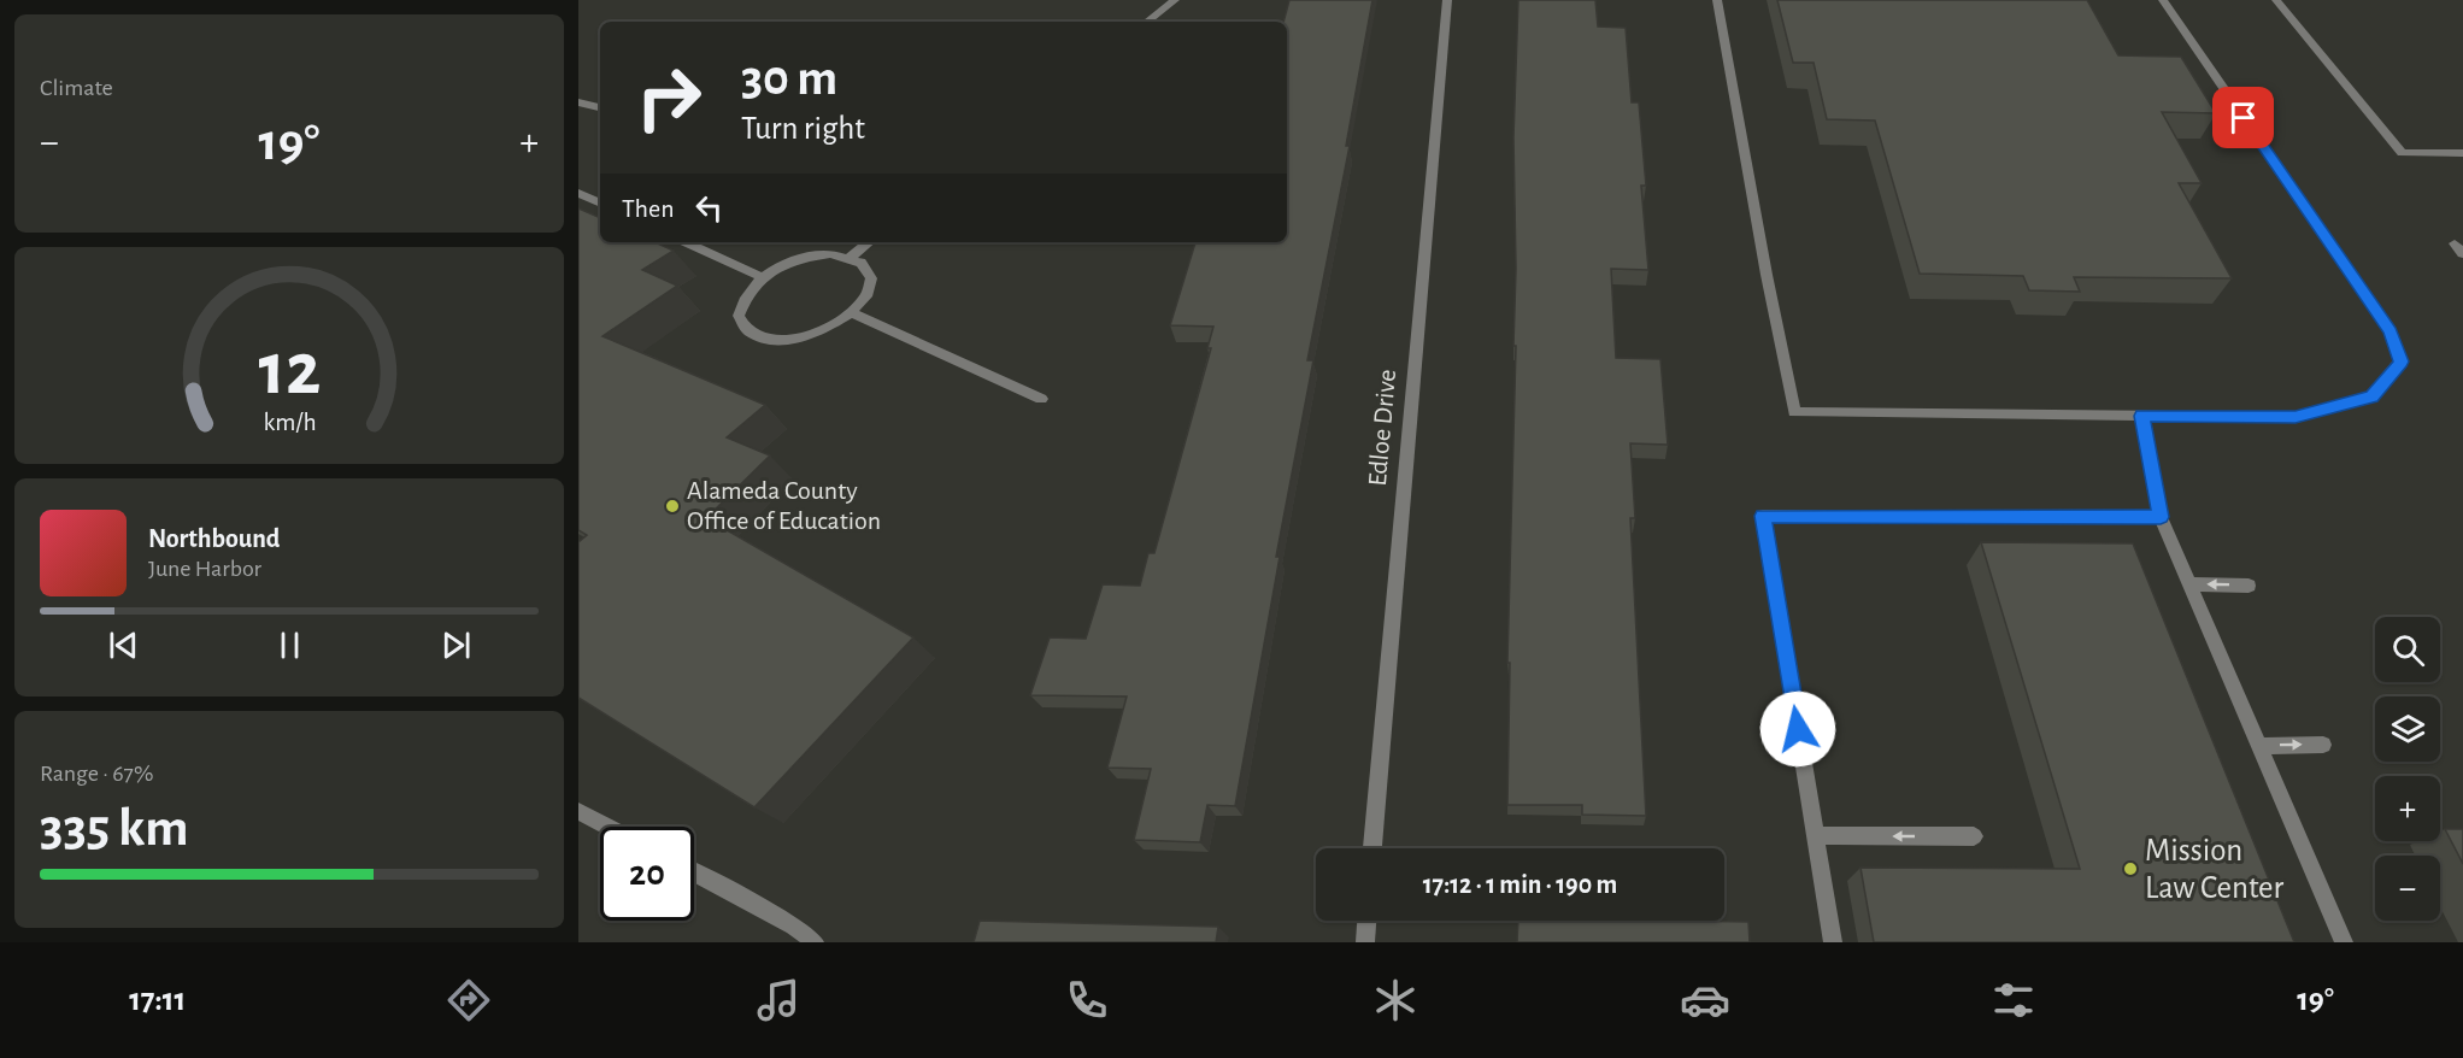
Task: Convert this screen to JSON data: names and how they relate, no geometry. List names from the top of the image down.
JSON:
{
  "streets": {
    "street": ["Edloe Drive"]
  },
  "places": ["Alameda County Office of Education", "Mission Law Center"],
  "page": {
    "tile": [
      "Climate",
      ["Range · 67%", "335 km"]
    ],
    "turn": ["30 m", "Turn right"],
    "heat": ["−", "19°", "+"],
    "then": "Then",
    "song": ["Northbound", "June Harbor"],
    "map_buttons": ["+", "−"],
    "limit": "20",
    "trip": "17:12 · 1 min · 190 m",
    "tabs": ["17:11", "19°"],
    "gauge": ["12", "km/h"]
  }
}
